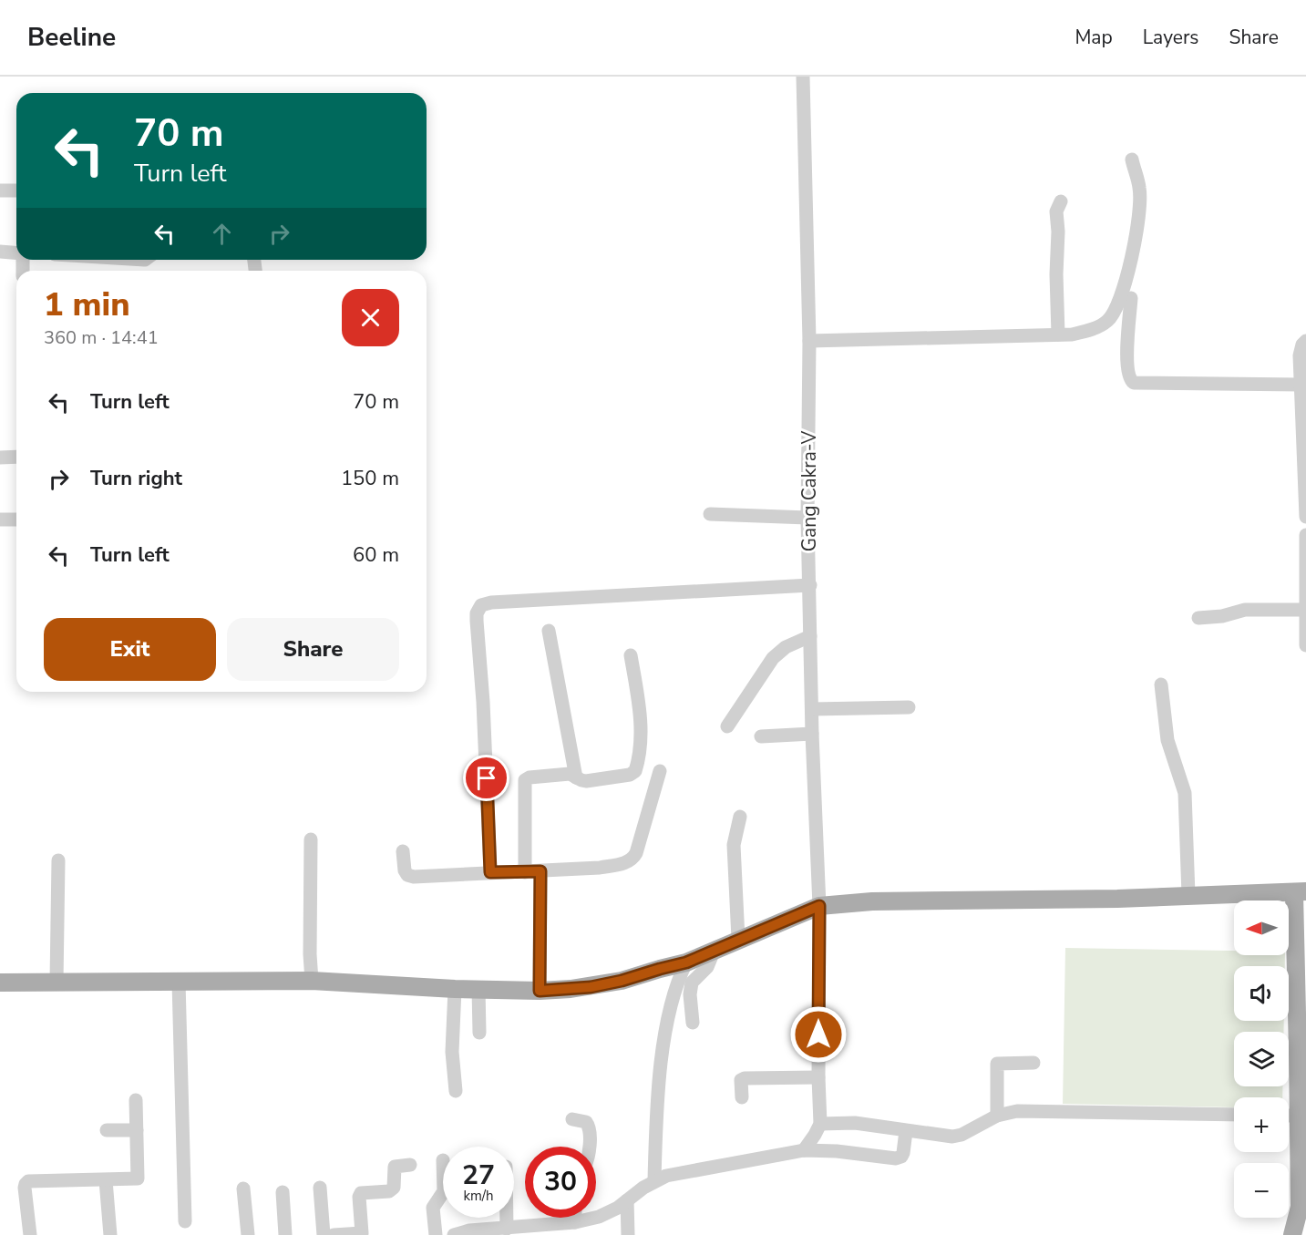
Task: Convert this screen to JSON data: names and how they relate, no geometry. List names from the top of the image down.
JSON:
{
  "streets": {
    "street": ["Gang Cakra-V"]
  },
  "north": "left",
  "page": {
    "header": "Beeline",
    "nav": ["Map", "Layers", "Share"],
    "turn": ["70 m", "Turn left"],
    "heading": ["1 min", "360 m · 14:41"],
    "list": [
      {
        "name": "Turn left",
        "value": "70 m"
      },
      {
        "name": "Turn right",
        "value": "150 m"
      },
      {
        "name": "Turn left",
        "value": "60 m"
      }
    ],
    "buttons": ["Exit", "Share"],
    "map_buttons": ["+", "−"],
    "speed": "27 km/h",
    "limit": "30"
  }
}
